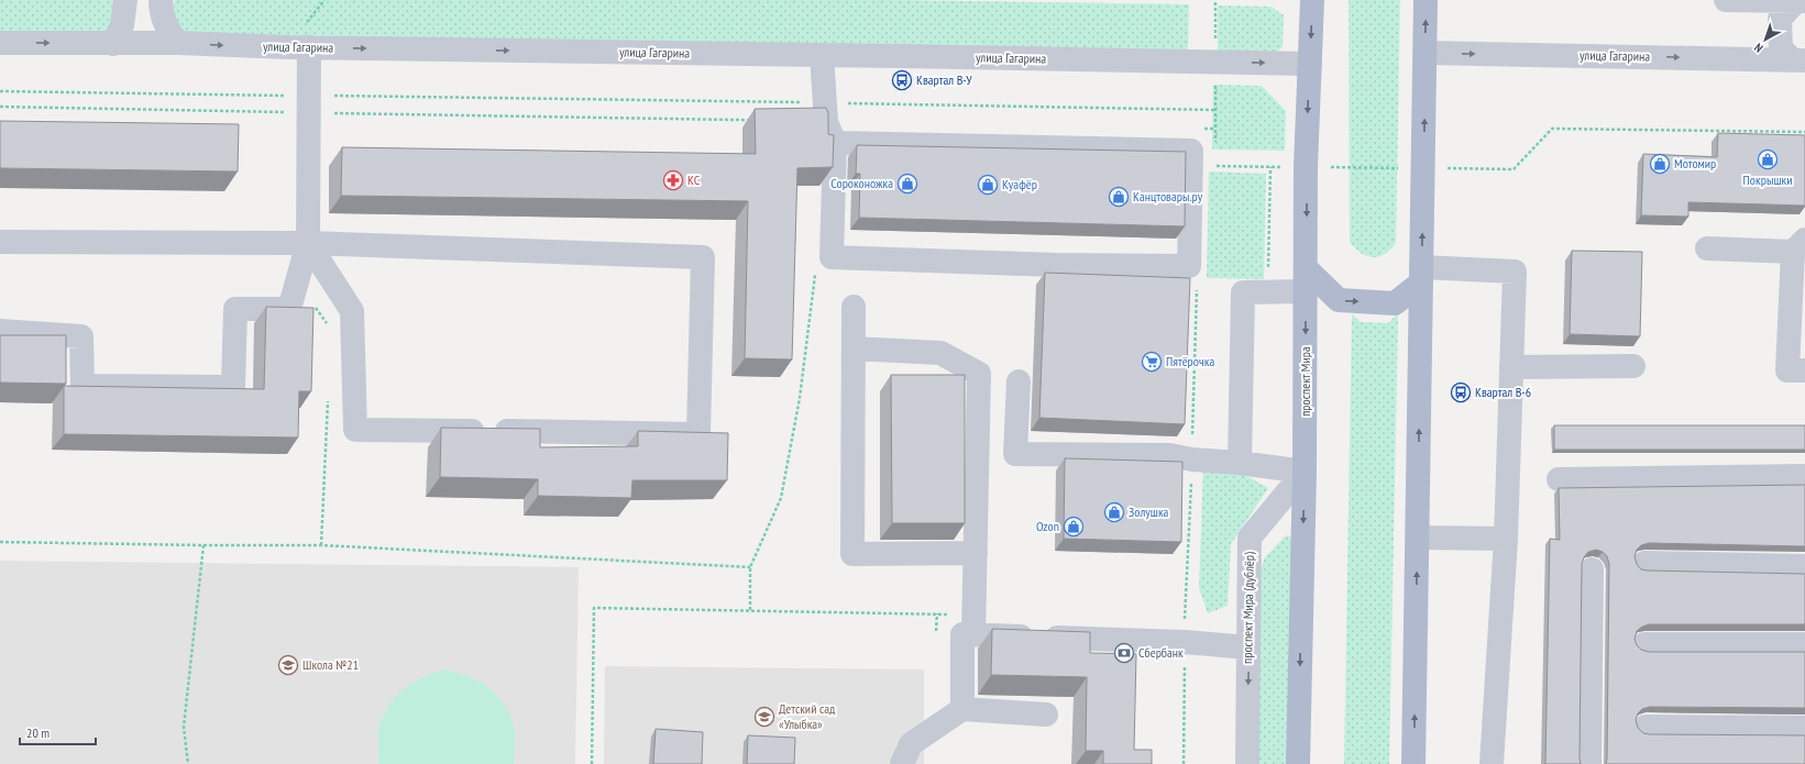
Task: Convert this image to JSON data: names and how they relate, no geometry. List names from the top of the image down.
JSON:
{
  "streets": {
    "main road": ["проспект Мира"],
    "street": ["улица Гагарина", "проспект Мира (дублёр)"]
  },
  "crossings": [
    ["улица Гагарина", "проспект Мира"],
    ["проспект Мира", "проспект Мира (дублёр)"]
  ],
  "one_way": ["проспект Мира (дублёр)"],
  "places": {
    "bus stop": ["Квартал В-У", "Квартал В-6"],
    "shop": [
      "Покрышки",
      "Мотомир",
      "Сороконожка",
      "Куафёр",
      "Канцтовары.ру",
      "Золушка",
      "Ozon"
    ],
    "pharmacy": ["КС"],
    "supermarket": ["Пятёрочка"],
    "bank": ["Сбербанк"],
    "school or university": ["Школа №21", "Детский сад «Улыбка»"]
  },
  "scale_bar": "20 m",
  "north": "bottom left"
}
